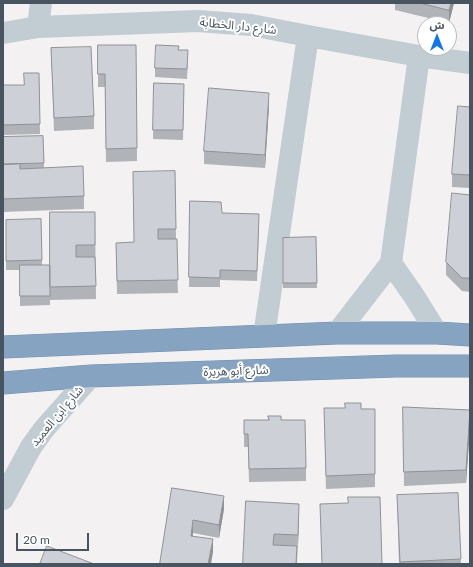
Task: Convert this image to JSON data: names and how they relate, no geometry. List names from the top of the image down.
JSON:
{
  "streets": {
    "highway": ["شارع أبو هريرة"],
    "street": ["شارع دار الخطابة", "شارع ابن العميد"]
  },
  "crossings": [
    ["شارع أبو هريرة", "شارع ابن العميد"]
  ],
  "scale_bar": "20 m",
  "north": "top"
}
